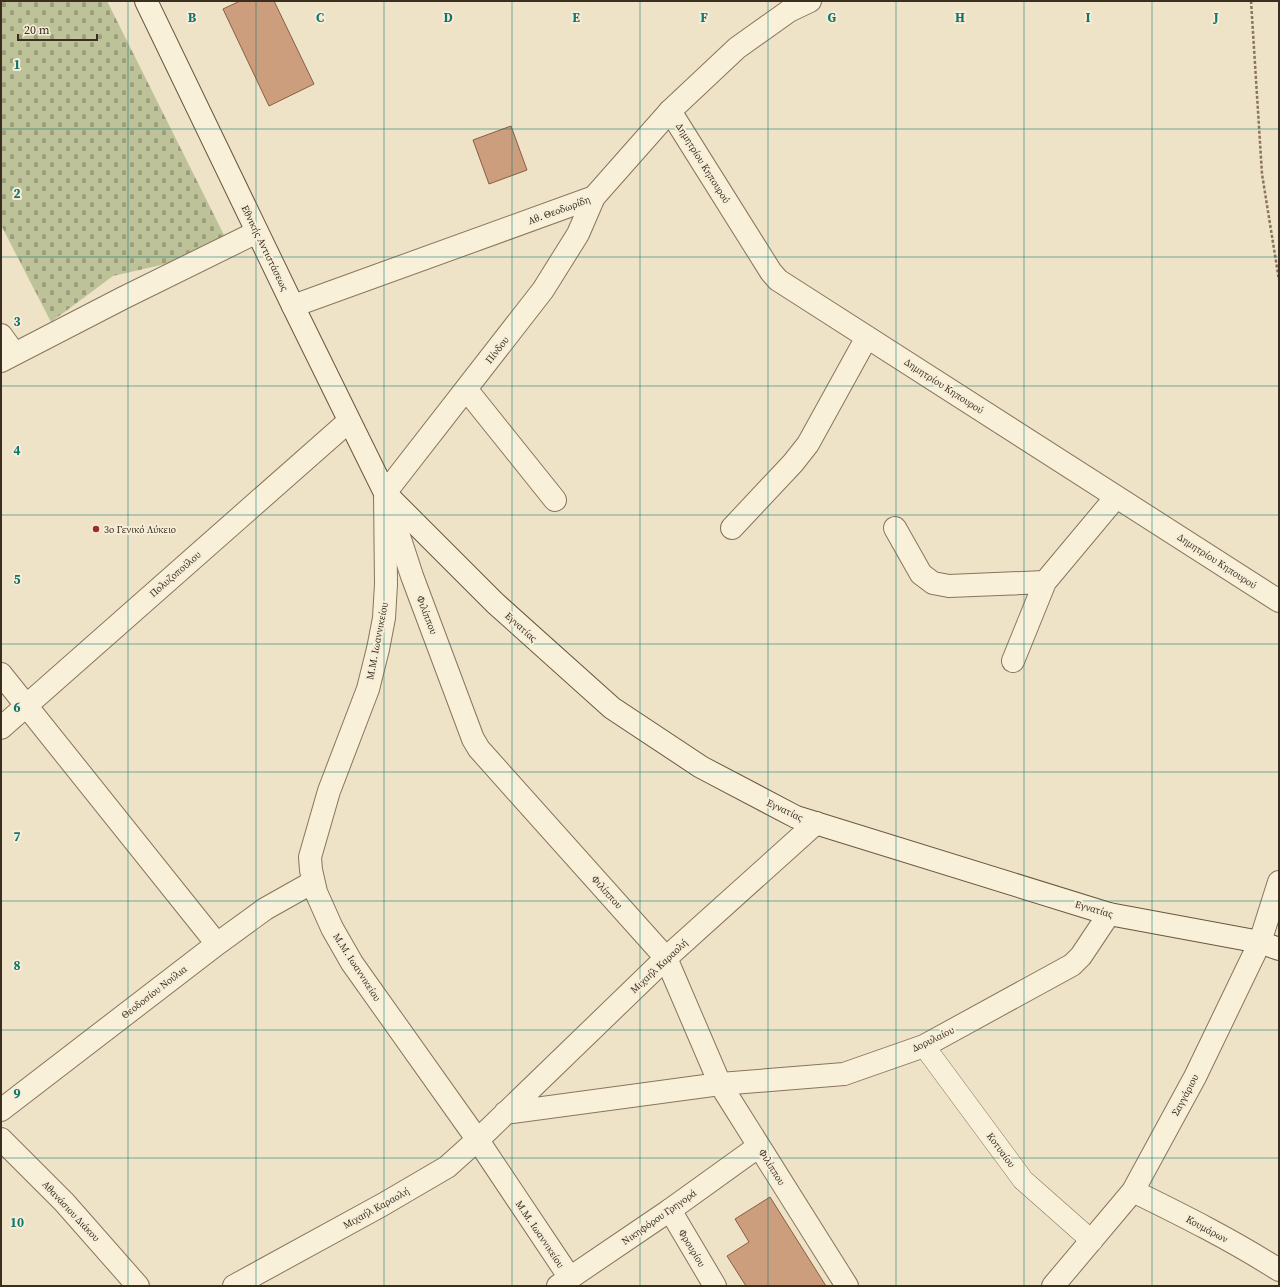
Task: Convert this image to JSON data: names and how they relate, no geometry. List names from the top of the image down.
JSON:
{
  "streets": {
    "street": [
      "Δημητρίου Κηπουρού",
      "Αθ. Θεοδωρίδη",
      "Εθνικής Αντιστάσεως",
      "Πίνδου",
      "Πολυζοπούλου",
      "Φιλίππου",
      "Εγνατίας",
      "Μ.Μ. Ιωαννικείου",
      "Μιχαήλ Καραολή",
      "Θεοδοσίου Νούλια",
      "Δορυλαίου",
      "Σαγγάριου",
      "Κοτυαίου",
      "Αθανάσιου Διάκου",
      "Νικηφόρου Γρηγορά",
      "Κουμάρων",
      "Φρουρίου"
    ]
  },
  "crossings": [
    ["Δημητρίου Κηπουρού", "Αθ. Θεοδωρίδη"],
    ["Αθ. Θεοδωρίδη", "Εθνικής Αντιστάσεως"],
    ["Αθ. Θεοδωρίδη", "Πίνδου"],
    ["Εθνικής Αντιστάσεως", "Πίνδου"],
    ["Εθνικής Αντιστάσεως", "Πολυζοπούλου"],
    ["Εθνικής Αντιστάσεως", "Φιλίππου"],
    ["Εθνικής Αντιστάσεως", "Εγνατίας"],
    ["Εθνικής Αντιστάσεως", "Μ.Μ. Ιωαννικείου"],
    ["Πίνδου", "Φιλίππου"],
    ["Πίνδου", "Εγνατίας"],
    ["Πίνδου", "Μ.Μ. Ιωαννικείου"],
    ["Φιλίππου", "Εγνατίας"],
    ["Φιλίππου", "Μ.Μ. Ιωαννικείου"],
    ["Φιλίππου", "Μιχαήλ Καραολή"],
    ["Φιλίππου", "Δορυλαίου"],
    ["Φιλίππου", "Νικηφόρου Γρηγορά"],
    ["Εγνατίας", "Μ.Μ. Ιωαννικείου"],
    ["Εγνατίας", "Μιχαήλ Καραολή"],
    ["Εγνατίας", "Δορυλαίου"],
    ["Εγνατίας", "Σαγγάριου"],
    ["Μ.Μ. Ιωαννικείου", "Μιχαήλ Καραολή"],
    ["Μ.Μ. Ιωαννικείου", "Θεοδοσίου Νούλια"],
    ["Μ.Μ. Ιωαννικείου", "Νικηφόρου Γρηγορά"],
    ["Δορυλαίου", "Κοτυαίου"],
    ["Σαγγάριου", "Κοτυαίου"],
    ["Σαγγάριου", "Κουμάρων"],
    ["Νικηφόρου Γρηγορά", "Φρουρίου"]
  ],
  "places": ["3ο Γενικό Λύκειο"],
  "scale_bar": "20 m",
  "grid": {
    "columns": [
      "B",
      "C",
      "D",
      "E",
      "F",
      "G",
      "H",
      "I",
      "J"
    ],
    "rows": [
      "1",
      "2",
      "3",
      "4",
      "5",
      "6",
      "7",
      "8",
      "9",
      "10"
    ]
  }
}
